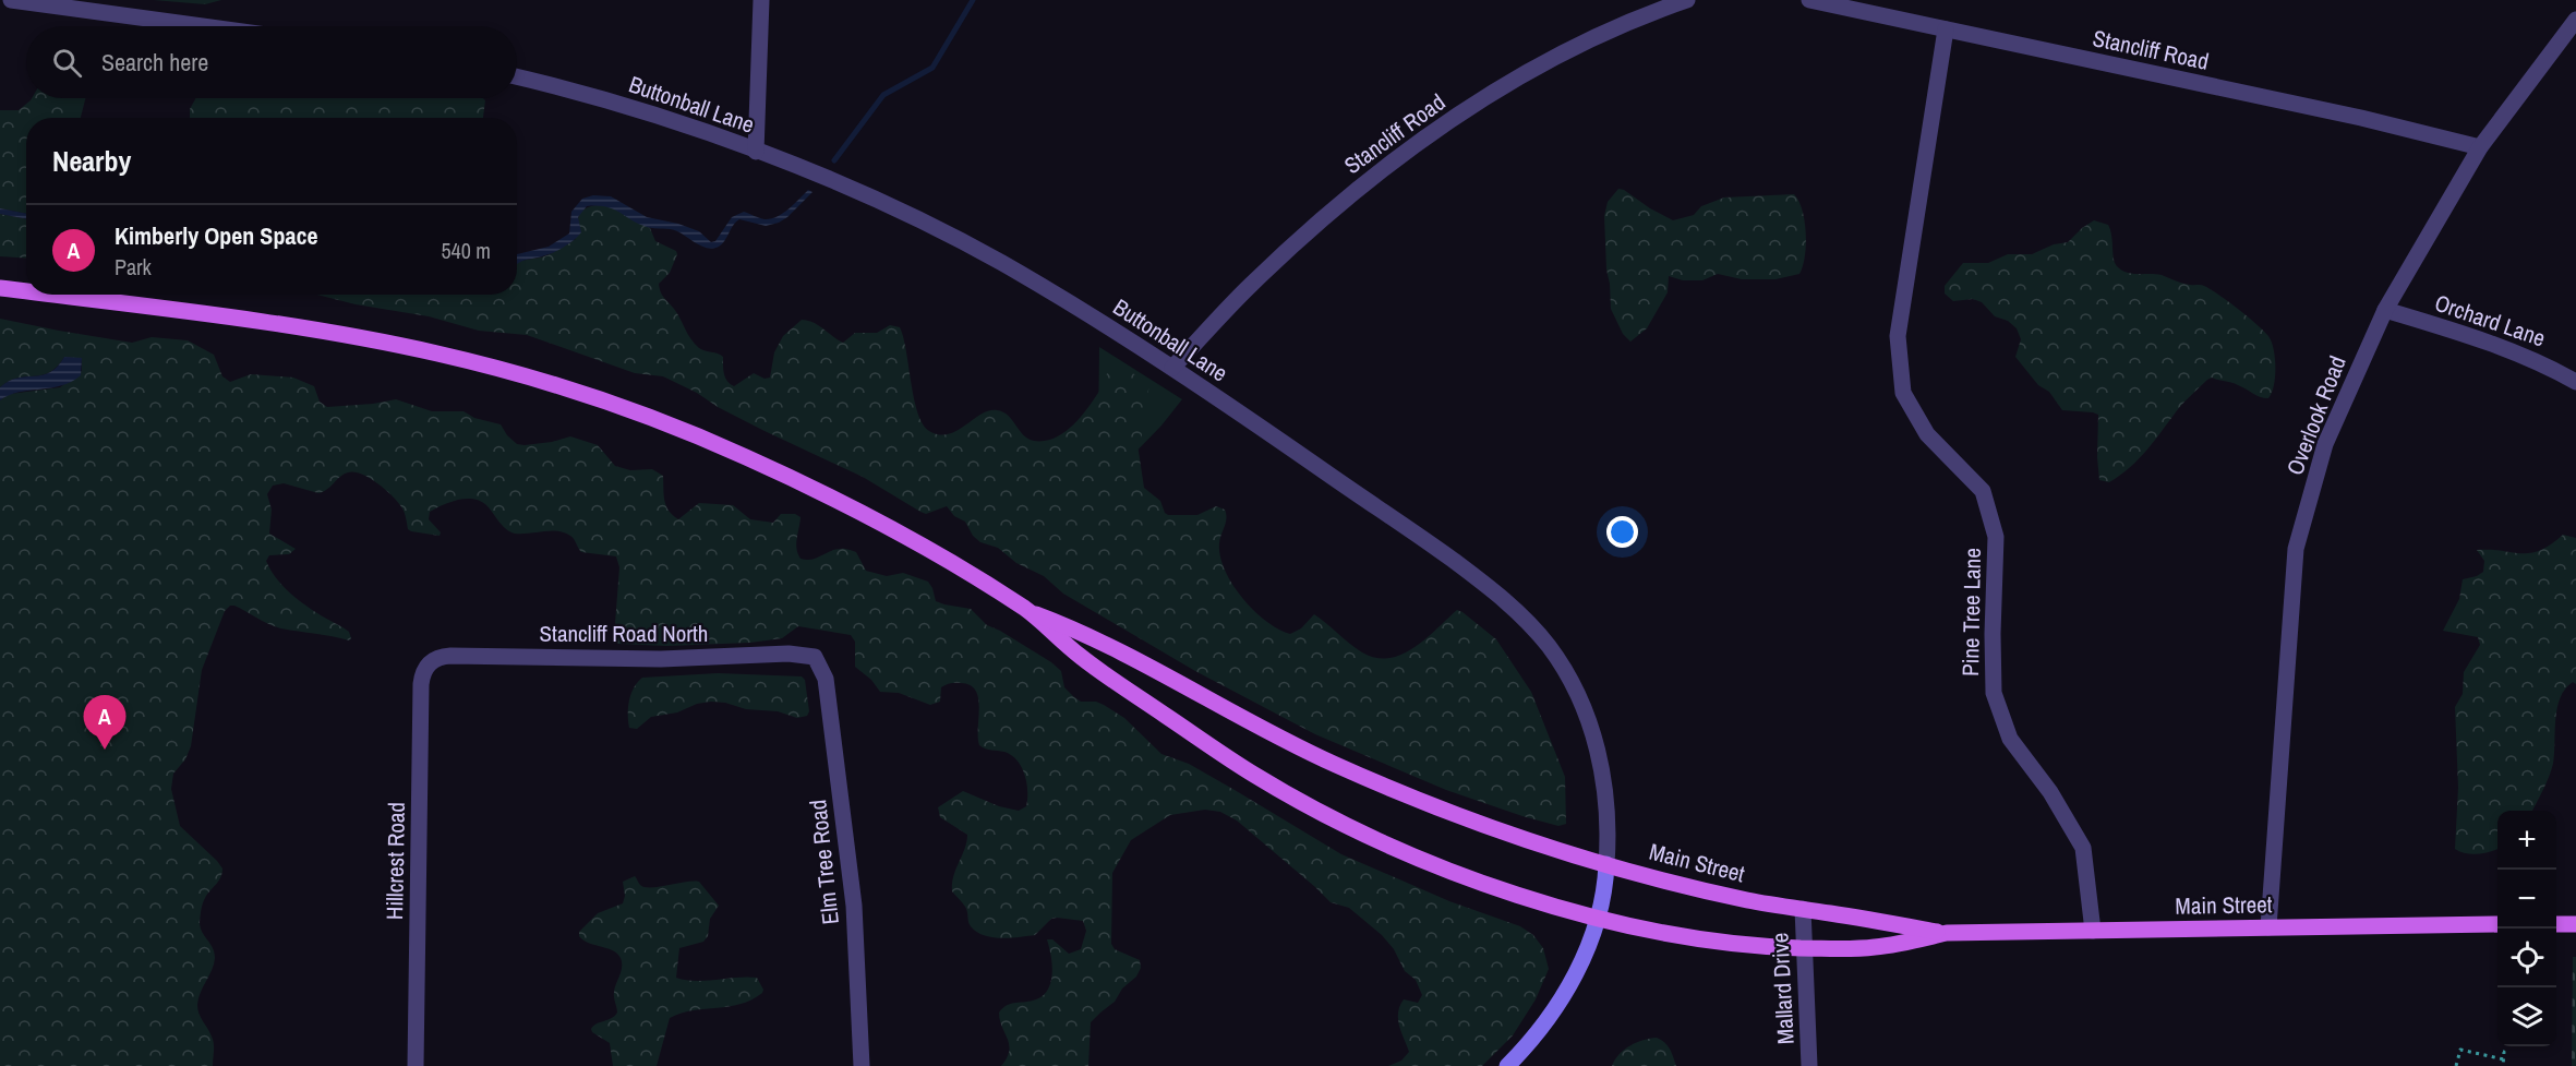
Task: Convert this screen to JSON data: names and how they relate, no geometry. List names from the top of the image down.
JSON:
{
  "streets": {
    "main road": ["Main Street"],
    "street": [
      "Stancliff Road",
      "Buttonball Lane",
      "Orchard Lane",
      "Overlook Road",
      "Pine Tree Lane",
      "Stancliff Road North",
      "Hillcrest Road",
      "Elm Tree Road",
      "Mallard Drive"
    ]
  },
  "crossings": [
    ["Stancliff Road", "Buttonball Lane"],
    ["Stancliff Road", "Overlook Road"],
    ["Stancliff Road", "Pine Tree Lane"],
    ["Buttonball Lane", "Main Street"],
    ["Orchard Lane", "Overlook Road"],
    ["Overlook Road", "Main Street"],
    ["Pine Tree Lane", "Main Street"],
    ["Stancliff Road North", "Hillcrest Road"],
    ["Stancliff Road North", "Elm Tree Road"],
    ["Main Street", "Mallard Drive"]
  ],
  "page": {
    "search": "Search here",
    "heading": "Nearby",
    "list": [
      {
        "mark": "A",
        "name": "Kimberly Open Space",
        "note": "Park",
        "value": "540 m"
      }
    ],
    "pins": "A",
    "map_buttons": ["+", "−"]
  }
}
